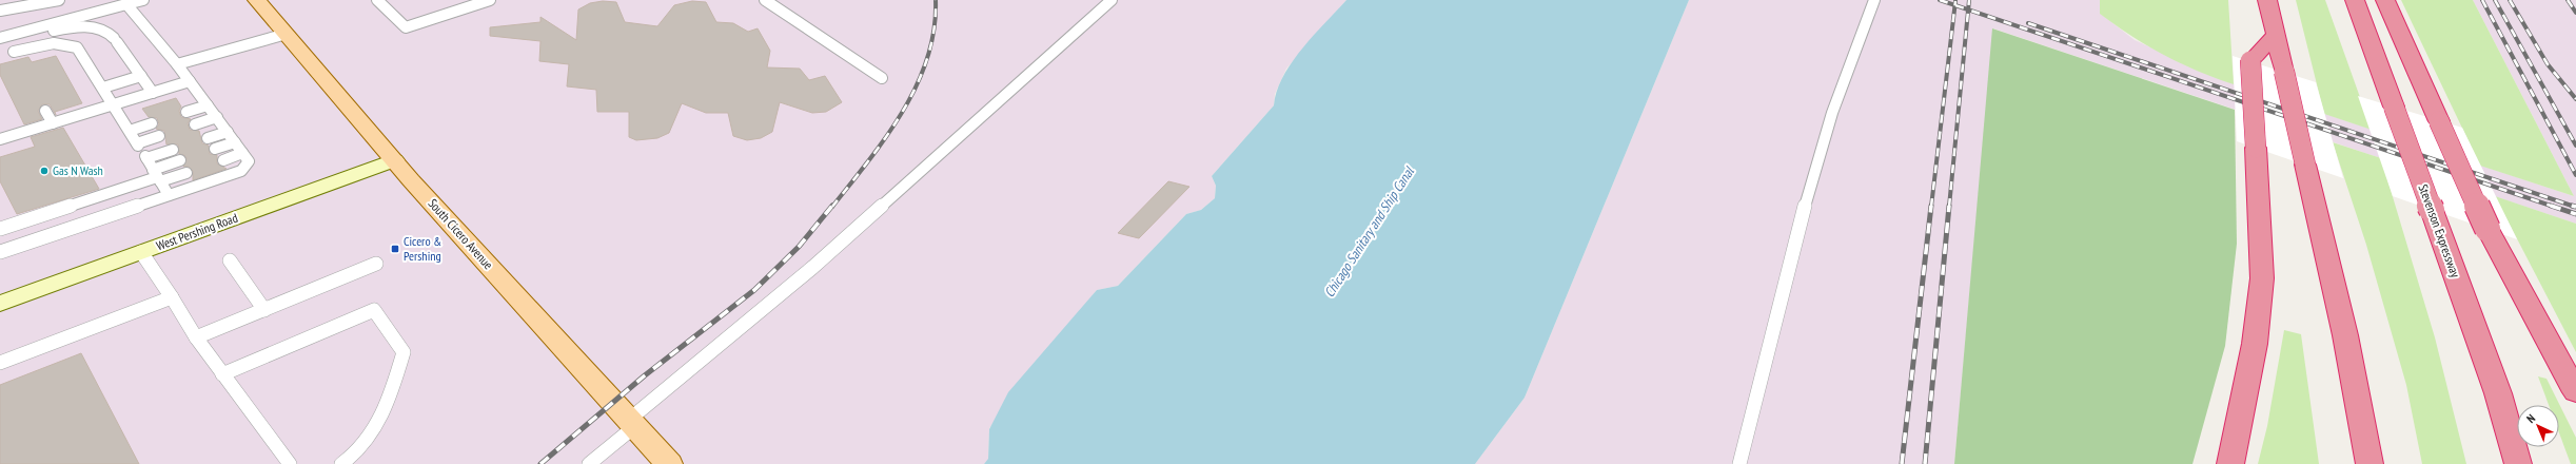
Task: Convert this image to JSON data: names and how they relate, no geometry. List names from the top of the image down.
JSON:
{
  "streets": {
    "highway": ["Stevenson Expressway"],
    "main road": ["West Pershing Road", "South Cicero Avenue"]
  },
  "crossings": [
    ["West Pershing Road", "South Cicero Avenue"]
  ],
  "water": ["Chicago Sanitary and Ship Canal"],
  "places": {
    "other": ["Gas N Wash"],
    "transit": ["Cicero & Pershing"]
  },
  "north": "top left"
}
